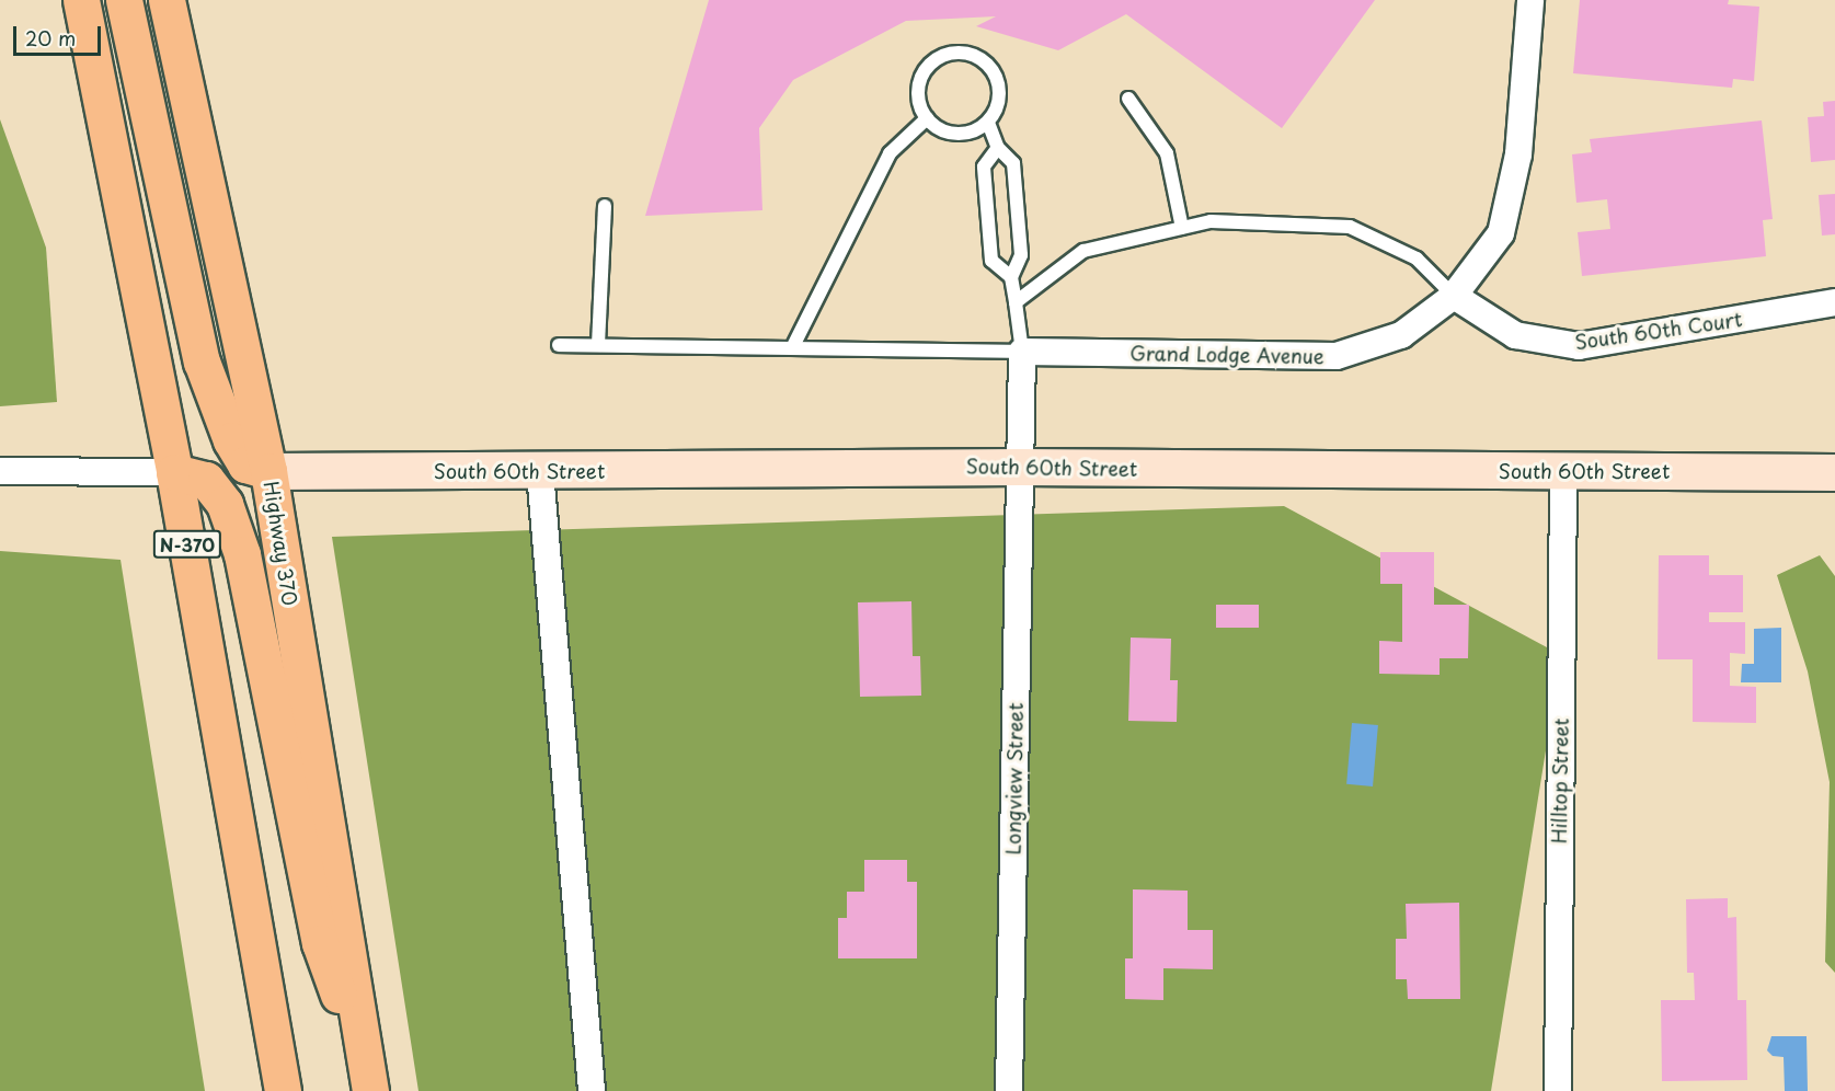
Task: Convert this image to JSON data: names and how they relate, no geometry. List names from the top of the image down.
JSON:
{
  "streets": {
    "highway": ["Highway 370", "N-370"],
    "street": [
      "South 60th Court",
      "Grand Lodge Avenue",
      "South 60th Street",
      "Longview Street",
      "Hilltop Street"
    ]
  },
  "crossings": [
    ["South 60th Court", "Grand Lodge Avenue"],
    ["South 60th Street", "Highway 370"],
    ["South 60th Street", "Longview Street"],
    ["South 60th Street", "Hilltop Street"]
  ],
  "scale_bar": "20 m"
}
